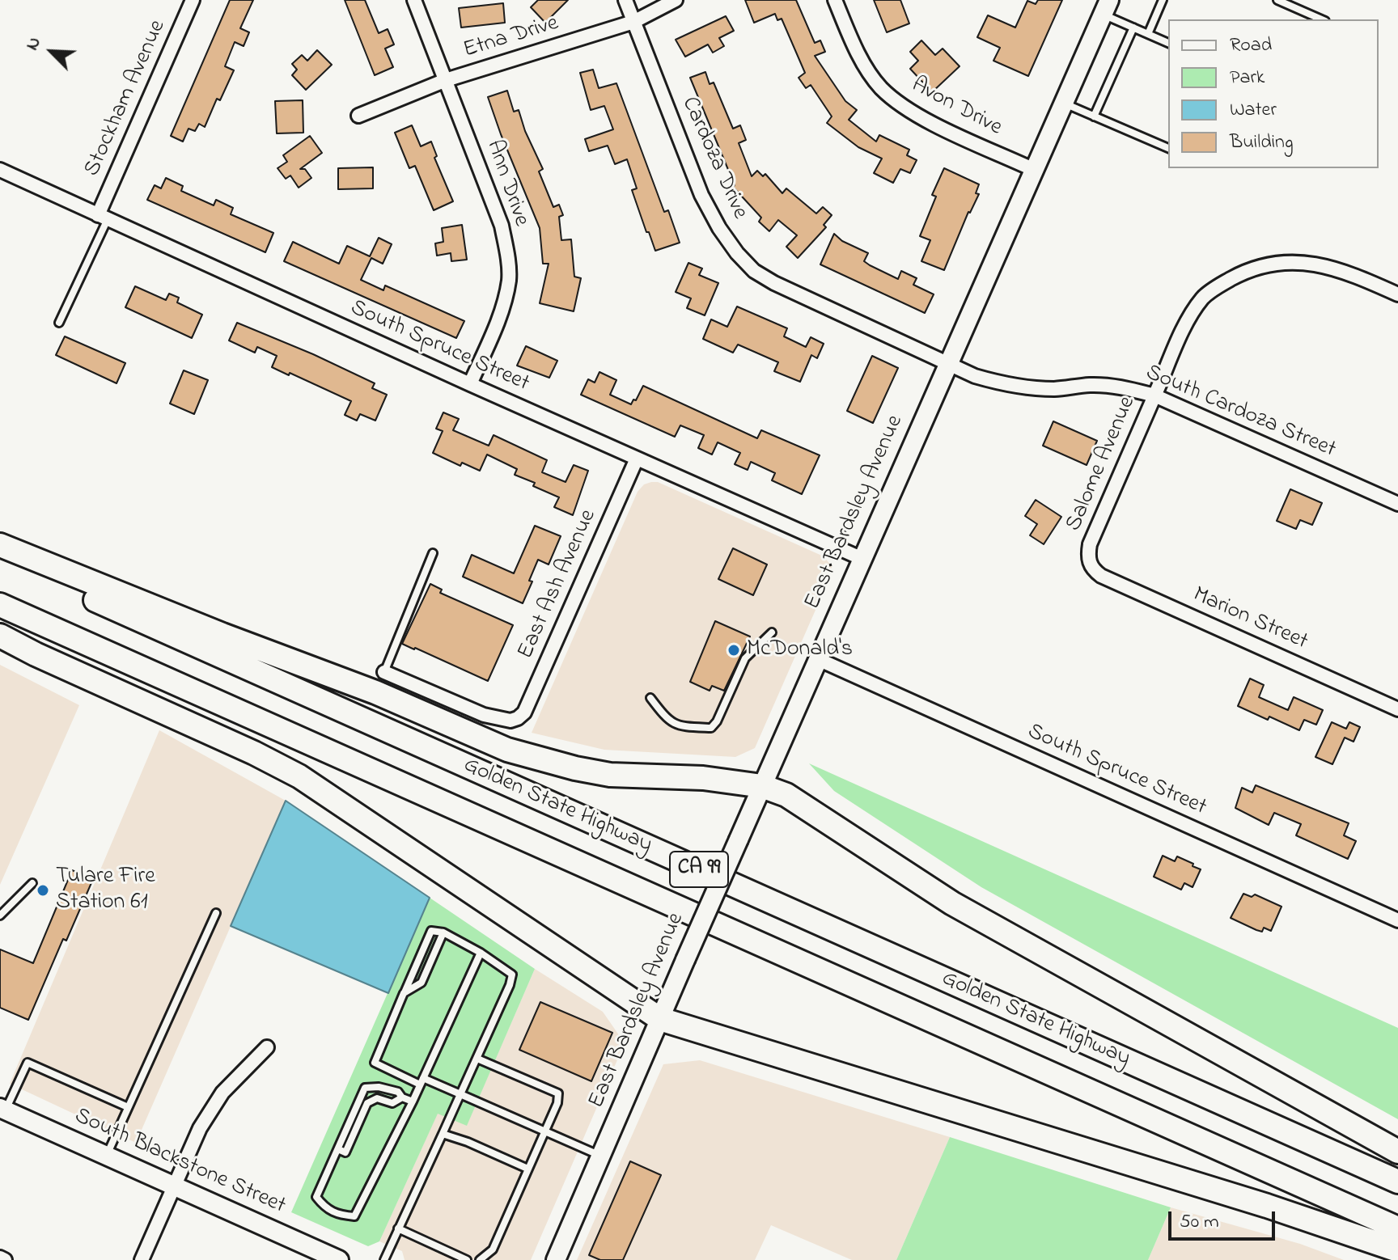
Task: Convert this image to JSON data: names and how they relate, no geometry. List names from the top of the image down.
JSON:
{
  "streets": {
    "highway": ["Golden State Highway", "CA 99"],
    "main road": ["East Bardsley Avenue", "South Blackstone Street"],
    "street": [
      "Etna Drive",
      "Stockham Avenue",
      "Avon Drive",
      "Cardoza Drive",
      "Ann Drive",
      "South Spruce Street",
      "South Cardoza Street",
      "Salome Avenue",
      "East Ash Avenue",
      "Marion Street"
    ]
  },
  "crossings": [
    ["Etna Drive", "Cardoza Drive"],
    ["Etna Drive", "Ann Drive"],
    ["Stockham Avenue", "South Spruce Street"],
    ["Avon Drive", "East Bardsley Avenue"],
    ["Cardoza Drive", "South Cardoza Street"],
    ["Cardoza Drive", "East Bardsley Avenue"],
    ["Ann Drive", "South Spruce Street"],
    ["South Spruce Street", "East Bardsley Avenue"],
    ["South Spruce Street", "East Ash Avenue"],
    ["South Cardoza Street", "Salome Avenue"],
    ["South Cardoza Street", "East Bardsley Avenue"],
    ["Salome Avenue", "Marion Street"]
  ],
  "places": ["McDonald's", "Tulare Fire Station 61"],
  "legend": [
    "Road",
    "Park",
    "Water",
    "Building"
  ],
  "scale_bar": "50 m",
  "north": "top left"
}
